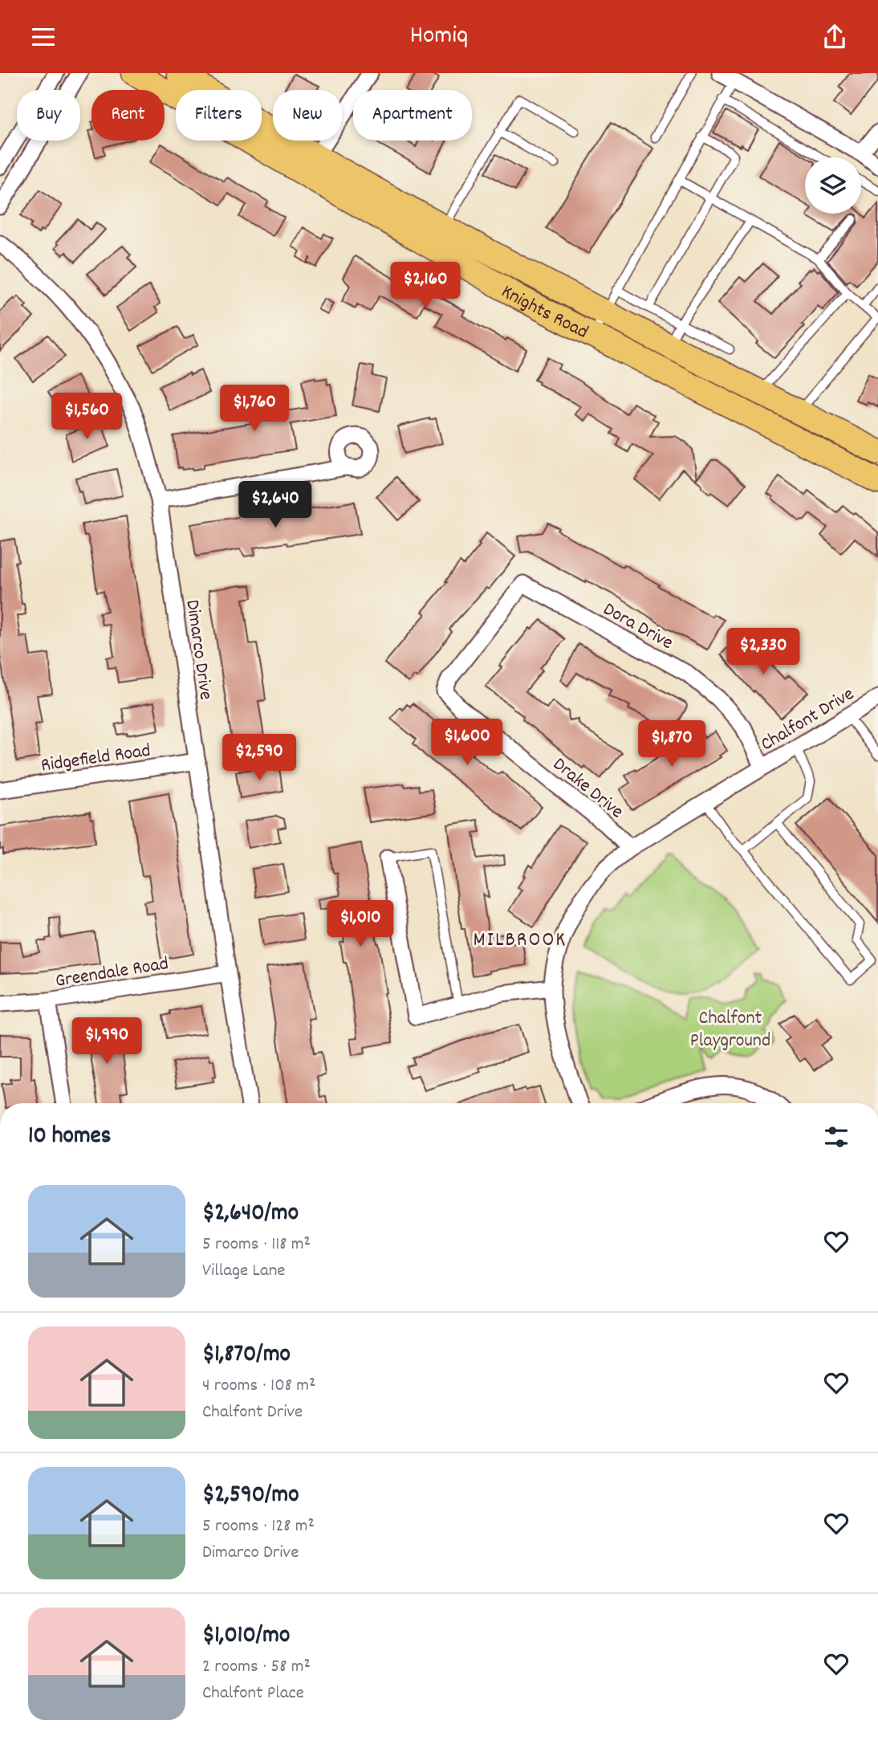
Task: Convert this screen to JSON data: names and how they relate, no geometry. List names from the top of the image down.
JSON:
{
  "streets": {
    "main road": ["Knights Road"],
    "street": [
      "Dora Drive",
      "Dimarco Drive",
      "Chalfont Drive",
      "Ridgefield Road",
      "Drake Drive",
      "Greendale Road"
    ]
  },
  "crossings": [
    ["Dora Drive", "Chalfont Drive"],
    ["Dora Drive", "Drake Drive"],
    ["Dimarco Drive", "Ridgefield Road"],
    ["Dimarco Drive", "Greendale Road"],
    ["Chalfont Drive", "Drake Drive"]
  ],
  "districts": ["MILBROOK"],
  "parks": ["Chalfont Playground"],
  "page": {
    "header": "Homiq",
    "chip": [
      "Buy",
      "Rent",
      "Filters",
      "New",
      "Apartment"
    ],
    "price": [
      "$2,160",
      "$1,760",
      "$1,560",
      "$2,640",
      "$2,330",
      "$1,600",
      "$1,870",
      "$2,590",
      "$1,010",
      "$1,990"
    ],
    "heading": "10 homes",
    "list": [
      {
        "name": "$2,640/mo",
        "note": "5 rooms · 118 m² · Village Lane"
      },
      {
        "name": "$1,870/mo",
        "note": "4 rooms · 108 m² · Chalfont Drive"
      },
      {
        "name": "$2,590/mo",
        "note": "5 rooms · 128 m² · Dimarco Drive"
      },
      {
        "name": "$1,010/mo",
        "note": "2 rooms · 58 m² · Chalfont Place"
      }
    ]
  }
}
